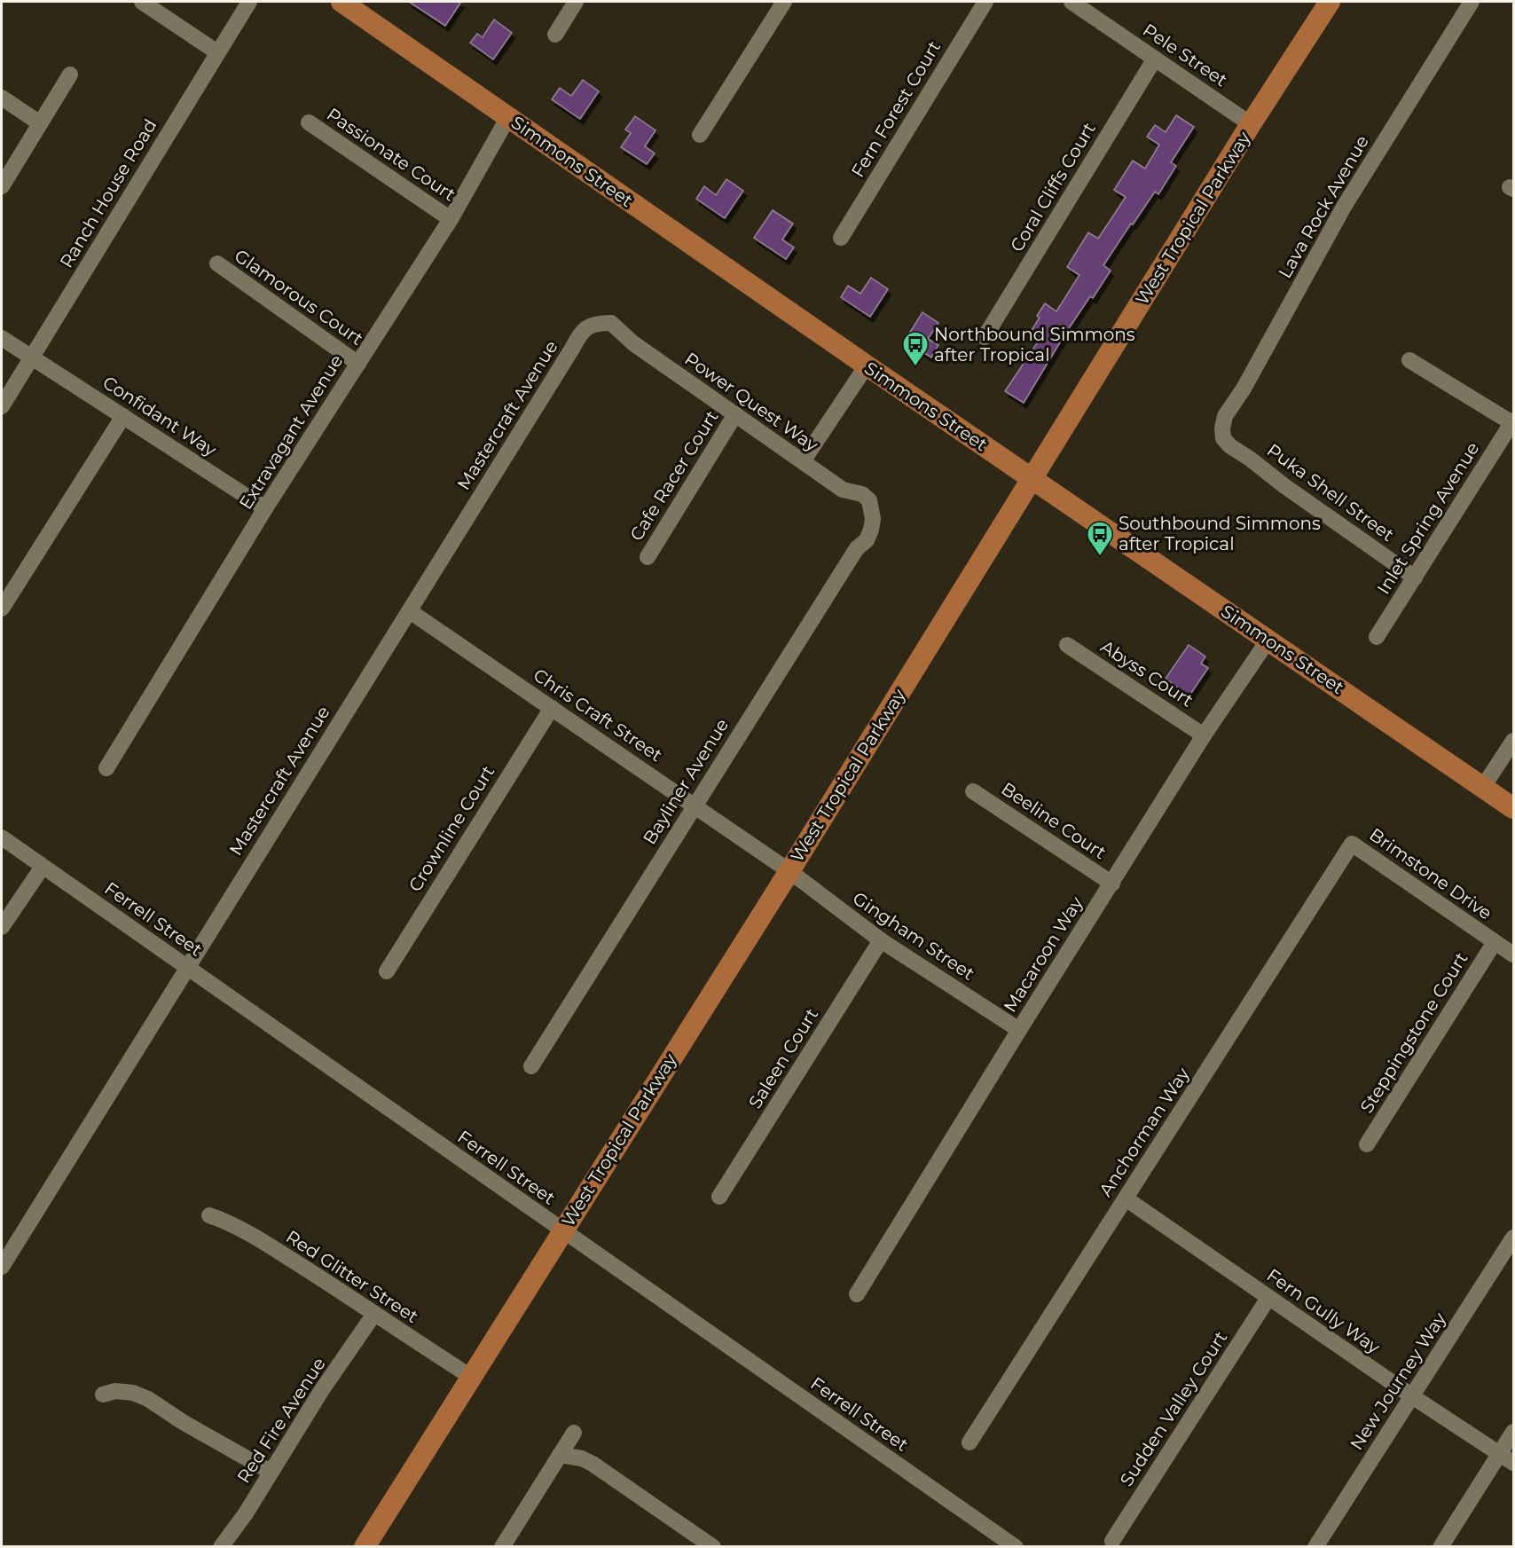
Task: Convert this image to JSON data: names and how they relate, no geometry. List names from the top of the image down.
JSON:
{
  "streets": {
    "main road": ["Simmons Street", "West Tropical Parkway"],
    "street": [
      "Pele Street",
      "Fern Forest Court",
      "Passionate Court",
      "Coral Cliffs Court",
      "Ranch House Road",
      "Lava Rock Avenue",
      "Glamorous Court",
      "Power Quest Way",
      "Mastercraft Avenue",
      "Confidant Way",
      "Extravagant Avenue",
      "Cafe Racer Court",
      "Puka Shell Street",
      "Inlet Spring Avenue",
      "Abyss Court",
      "Chris Craft Street",
      "Bayliner Avenue",
      "Beeline Court",
      "Crownline Court",
      "Brimstone Drive",
      "Ferrell Street",
      "Gingham Street",
      "Macaroon Way",
      "Steppingstone Court",
      "Saleen Court",
      "Anchorman Way",
      "Red Glitter Street",
      "Fern Gully Way",
      "New Journey Way",
      "Sudden Valley Court",
      "Red Fire Avenue"
    ]
  },
  "crossings": [
    ["Pele Street", "Coral Cliffs Court"],
    ["Pele Street", "West Tropical Parkway"],
    ["Passionate Court", "Extravagant Avenue"],
    ["Simmons Street", "West Tropical Parkway"],
    ["Simmons Street", "Extravagant Avenue"],
    ["Simmons Street", "Macaroon Way"],
    ["Ranch House Road", "Confidant Way"],
    ["Lava Rock Avenue", "Puka Shell Street"],
    ["West Tropical Parkway", "Chris Craft Street"],
    ["West Tropical Parkway", "Ferrell Street"],
    ["West Tropical Parkway", "Gingham Street"],
    ["West Tropical Parkway", "Red Glitter Street"],
    ["Glamorous Court", "Extravagant Avenue"],
    ["Power Quest Way", "Mastercraft Avenue"],
    ["Power Quest Way", "Cafe Racer Court"],
    ["Power Quest Way", "Bayliner Avenue"],
    ["Mastercraft Avenue", "Chris Craft Street"],
    ["Mastercraft Avenue", "Ferrell Street"],
    ["Confidant Way", "Extravagant Avenue"],
    ["Puka Shell Street", "Inlet Spring Avenue"],
    ["Abyss Court", "Macaroon Way"],
    ["Chris Craft Street", "Bayliner Avenue"],
    ["Chris Craft Street", "Crownline Court"],
    ["Chris Craft Street", "Gingham Street"],
    ["Beeline Court", "Macaroon Way"],
    ["Brimstone Drive", "Steppingstone Court"],
    ["Brimstone Drive", "Anchorman Way"],
    ["Gingham Street", "Macaroon Way"],
    ["Gingham Street", "Saleen Court"],
    ["Anchorman Way", "Fern Gully Way"],
    ["Red Glitter Street", "Red Fire Avenue"],
    ["Fern Gully Way", "New Journey Way"],
    ["Fern Gully Way", "Sudden Valley Court"]
  ],
  "places": {
    "bus stop": ["Northbound Simmons after Tropical", "Southbound Simmons after Tropical"]
  }
}
